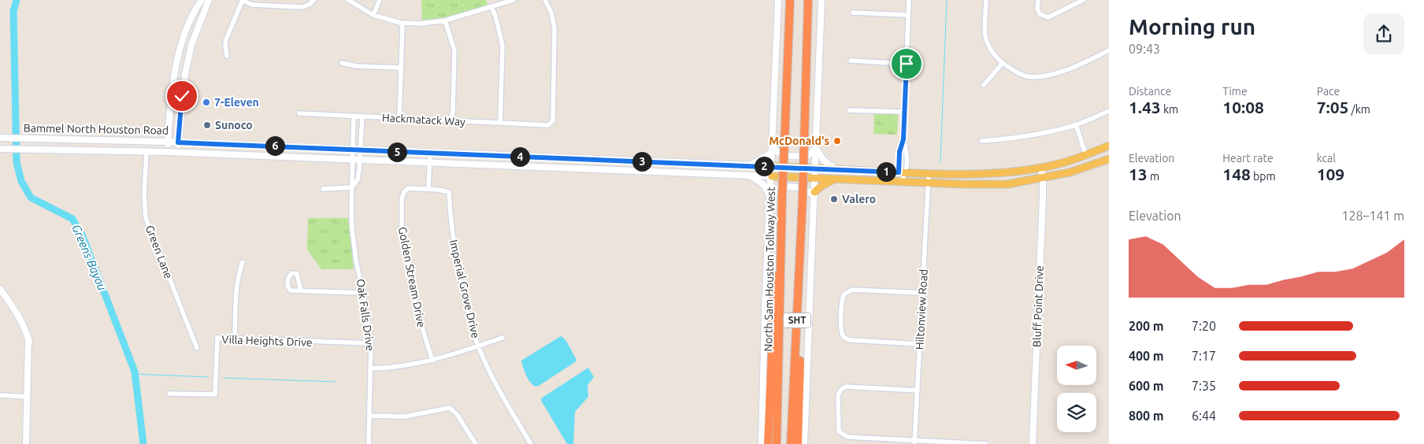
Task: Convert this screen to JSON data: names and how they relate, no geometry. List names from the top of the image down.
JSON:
{
  "streets": {
    "highway": ["North Sam Houston Tollway West", "SHT"],
    "main road": ["Bammel North Houston Road", "Bluff Point Drive"],
    "street": [
      "Hackmatack Way",
      "Green Lane",
      "Golden Stream Drive",
      "Imperial Grove Drive",
      "Hiltonview Road",
      "Oak Falls Drive",
      "Villa Heights Drive"
    ]
  },
  "crossings": [
    ["Hackmatack Way", "Oak Falls Drive"],
    ["Bammel North Houston Road", "Green Lane"],
    ["Bammel North Houston Road", "Bluff Point Drive"],
    ["Bammel North Houston Road", "Hiltonview Road"],
    ["Bammel North Houston Road", "Oak Falls Drive"],
    ["Golden Stream Drive", "Imperial Grove Drive"],
    ["Oak Falls Drive", "Villa Heights Drive"]
  ],
  "water": ["Greens Bayou"],
  "places": [
    "7-Eleven",
    "Sunoco",
    "McDonald's",
    "Valero"
  ],
  "north": "left",
  "page": {
    "heading": ["Morning run", "09:43"],
    "stats": [
      ["Distance", "1.43 km"],
      ["Time", "10:08"],
      ["Pace", "7:05 /km"],
      ["Elevation", "13 m"],
      ["Heart rate", "148 bpm"],
      ["kcal", "109"]
    ],
    "pins": [
      "6",
      "5",
      "4",
      "3",
      "2",
      "1"
    ],
    "chart": ["Elevation", "128–141 m"],
    "list": [
      {
        "name": "200 m",
        "note": "7:20"
      },
      {
        "name": "400 m",
        "note": "7:17"
      },
      {
        "name": "600 m",
        "note": "7:35"
      },
      {
        "name": "800 m",
        "note": "6:44"
      }
    ]
  }
}
